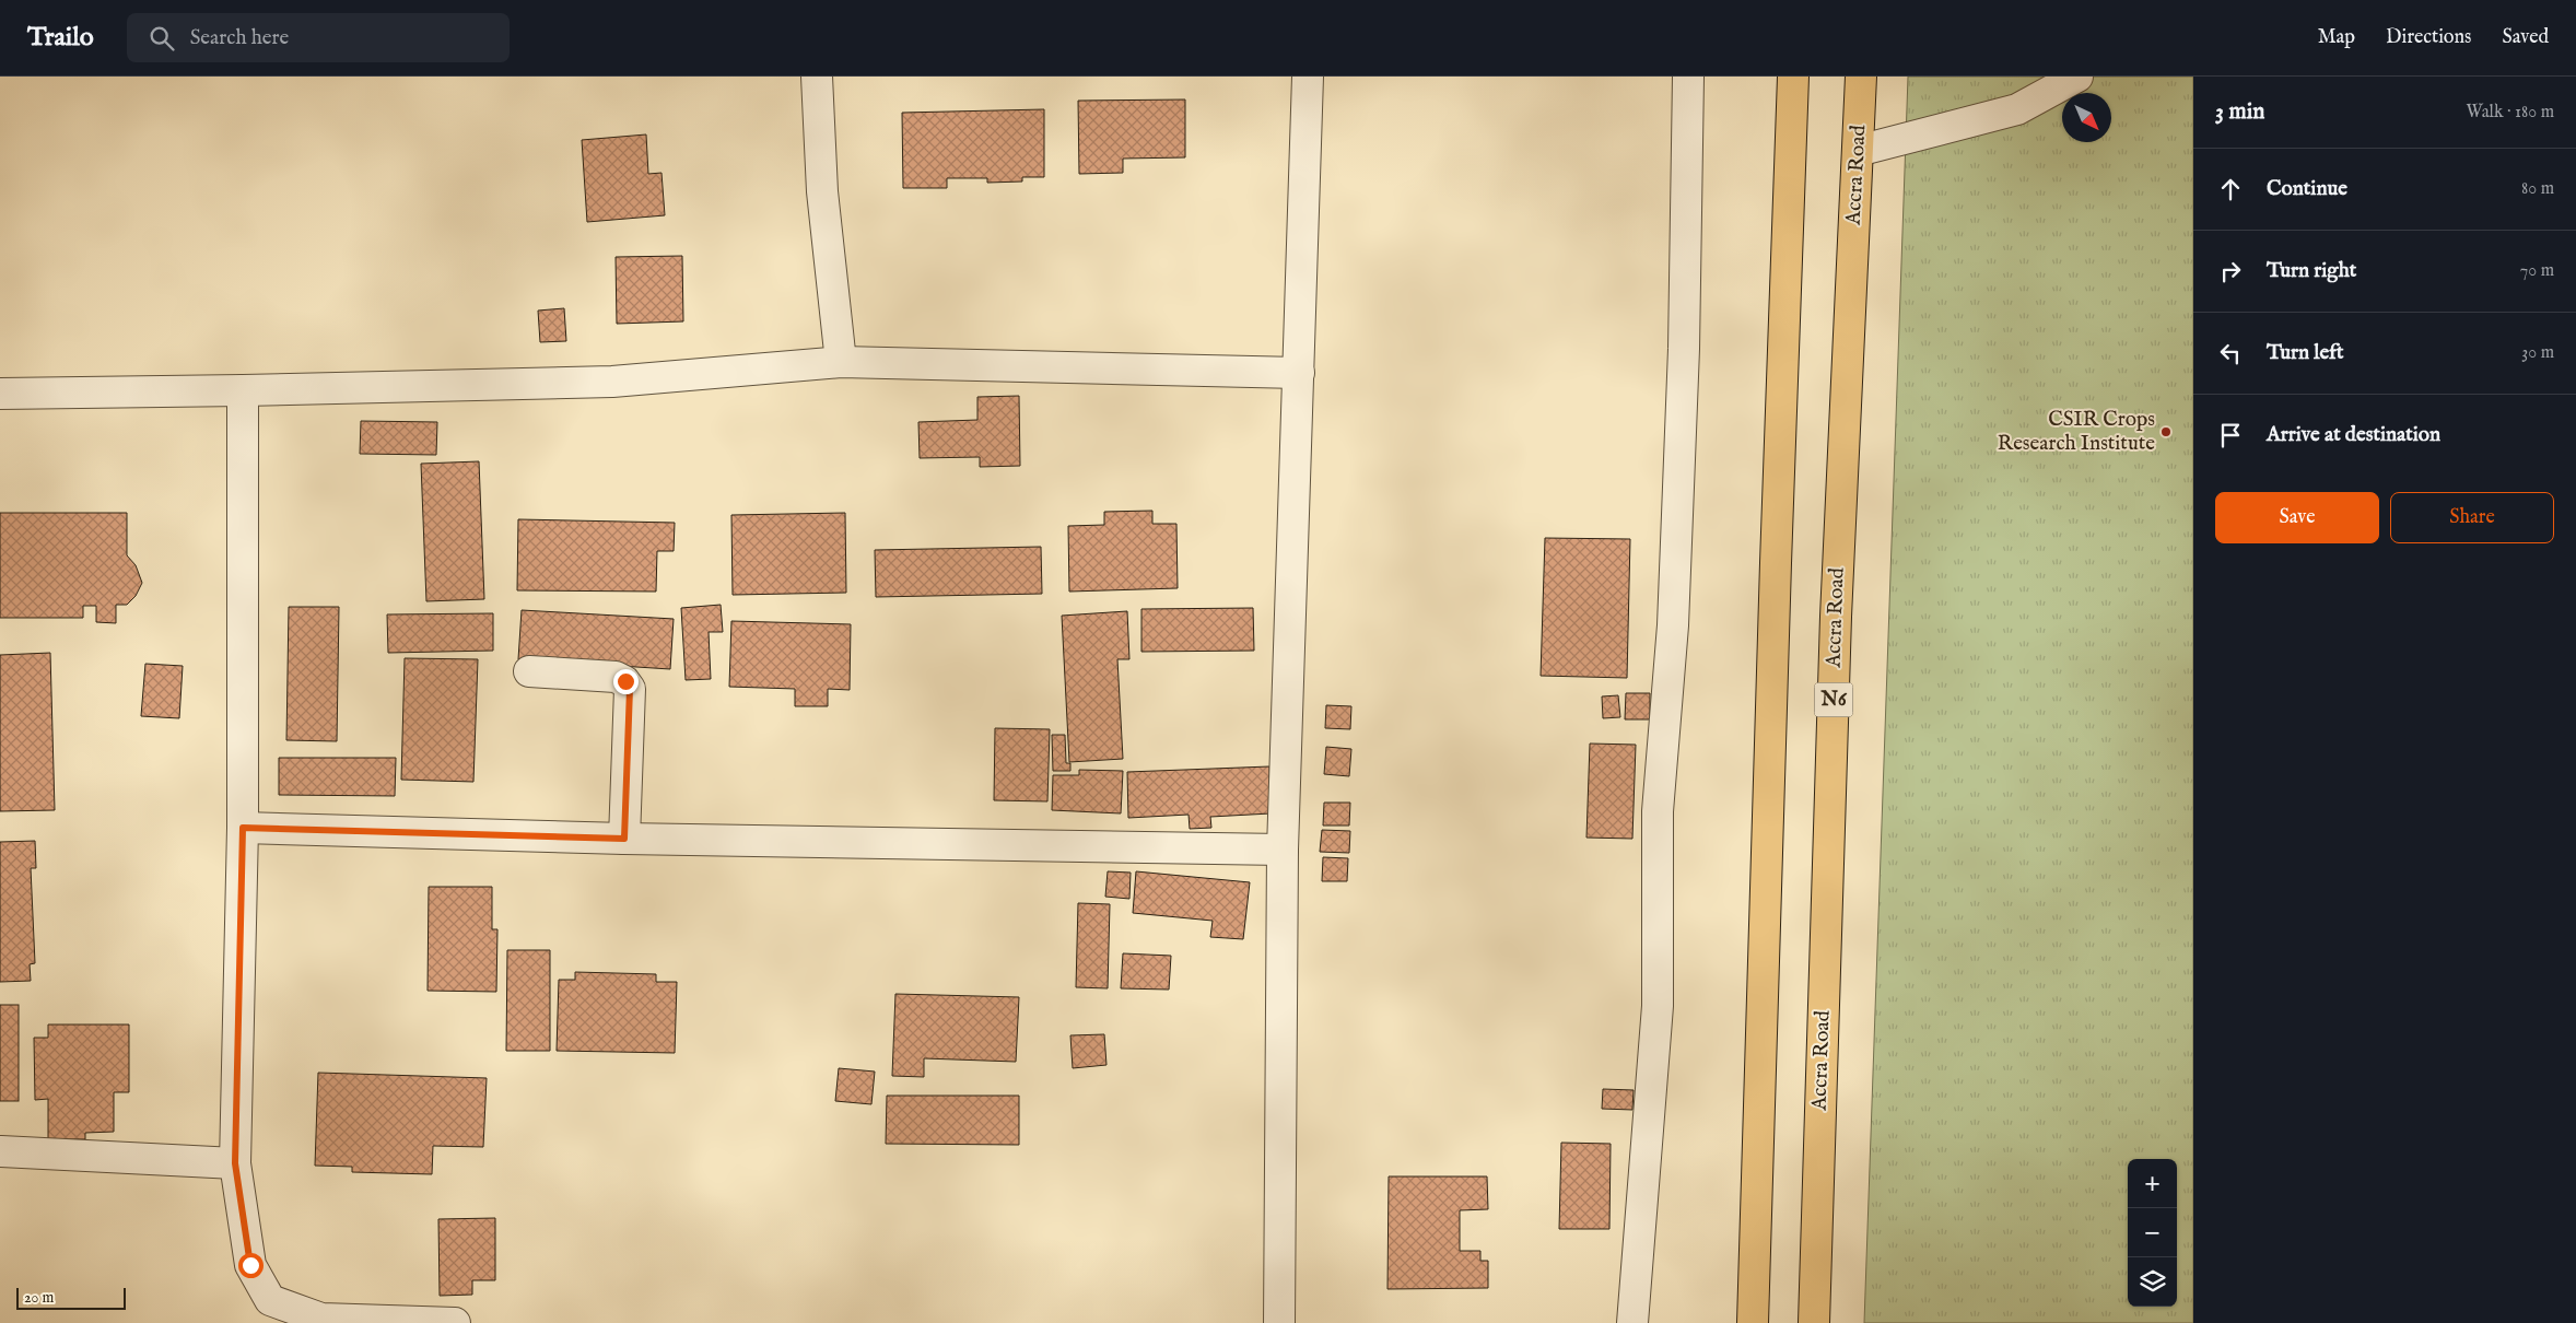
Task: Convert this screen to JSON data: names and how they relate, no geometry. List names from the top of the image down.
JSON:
{
  "streets": {
    "highway": ["Accra Road", "N6"]
  },
  "places": ["CSIR Crops Research Institute"],
  "scale_bar": "20 m",
  "north": "bottom right",
  "page": {
    "header": "Trailo",
    "search": "Search here",
    "nav": ["Map", "Directions", "Saved"],
    "heading": ["3 min", "Walk · 180 m"],
    "list": [
      ["Continue", "80 m"],
      ["Turn right", "70 m"],
      ["Turn left", "30 m"],
      "Arrive at destination"
    ],
    "buttons": ["Save", "Share"],
    "map_buttons": ["+", "−"],
    "scale": "20 m"
  }
}
